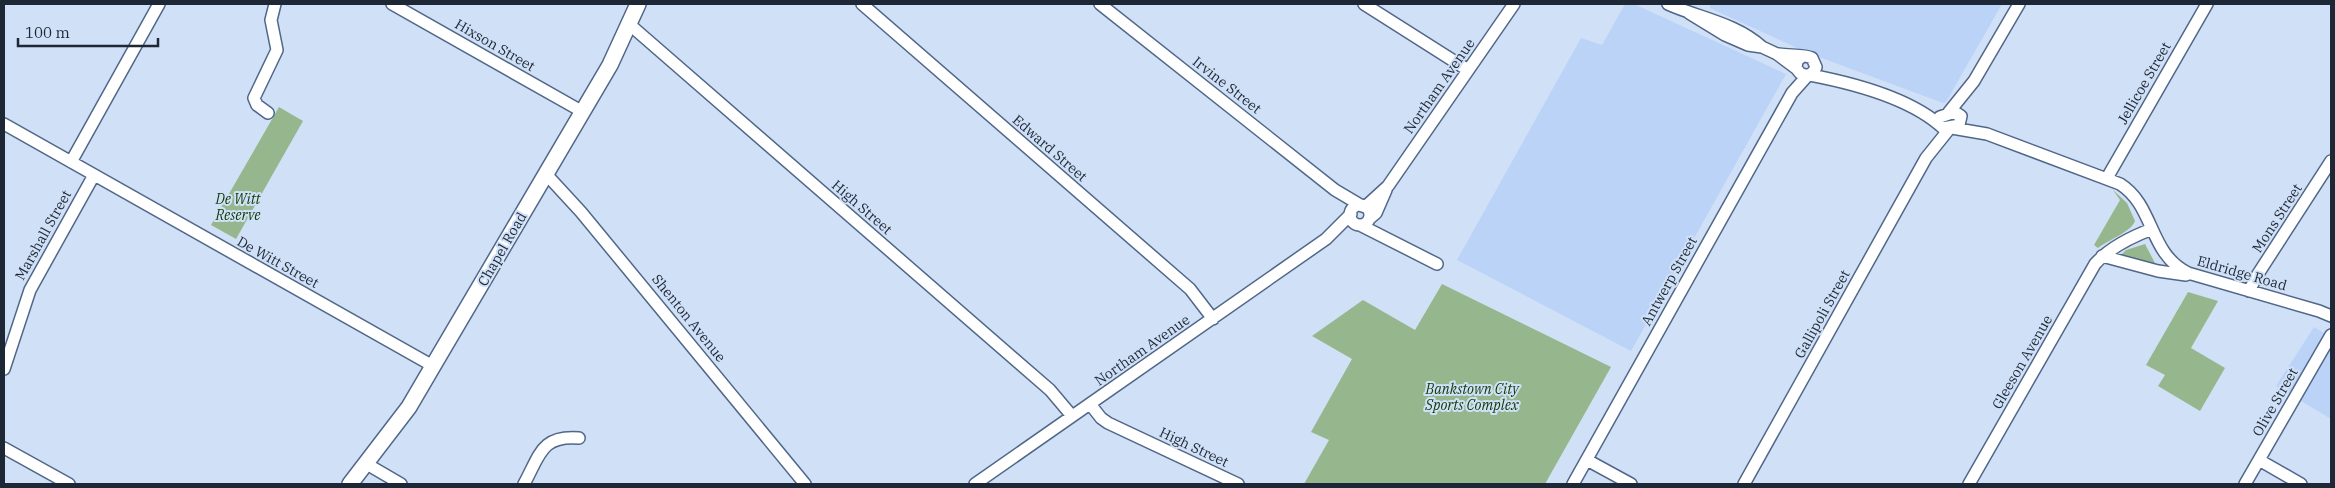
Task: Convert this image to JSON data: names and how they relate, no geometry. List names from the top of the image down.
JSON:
{
  "streets": {
    "main road": ["Chapel Road"],
    "street": [
      "Hixson Street",
      "Jellicoe Street",
      "Irvine Street",
      "Northam Avenue",
      "Edward Street",
      "High Street",
      "Mons Street",
      "Marshall Street",
      "De Witt Street",
      "Eldridge Road",
      "Antwerp Street",
      "Gallipoli Street",
      "Shenton Avenue",
      "Gleeson Avenue",
      "Olive Street"
    ]
  },
  "crossings": [
    ["Hixson Street", "Chapel Road"],
    ["Jellicoe Street", "Eldridge Road"],
    ["Irvine Street", "Northam Avenue"],
    ["Northam Avenue", "Edward Street"],
    ["Northam Avenue", "High Street"],
    ["High Street", "Chapel Road"],
    ["Mons Street", "Eldridge Road"],
    ["Marshall Street", "De Witt Street"],
    ["Chapel Road", "De Witt Street"],
    ["Chapel Road", "Shenton Avenue"],
    ["Eldridge Road", "Antwerp Street"],
    ["Eldridge Road", "Gallipoli Street"],
    ["Eldridge Road", "Gleeson Avenue"]
  ],
  "parks": ["De Witt Reserve", "Bankstown City Sports Complex"],
  "scale_bar": "100 m"
}
